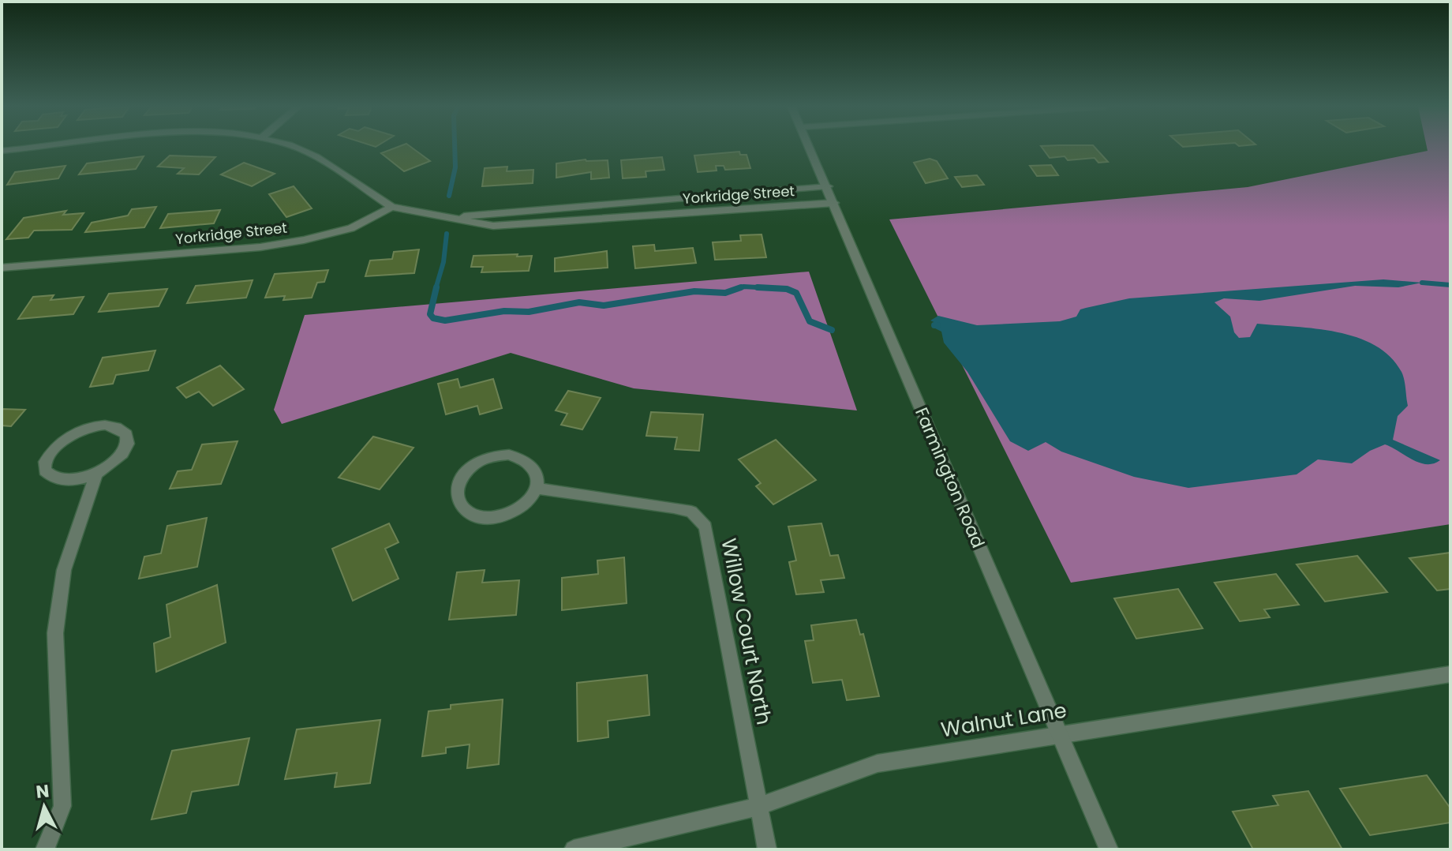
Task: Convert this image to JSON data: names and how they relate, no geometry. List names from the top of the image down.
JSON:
{
  "streets": {
    "street": [
      "Yorkridge Street",
      "Farmington Road",
      "Willow Court North",
      "Walnut Lane"
    ]
  },
  "crossings": [
    ["Yorkridge Street", "Farmington Road"],
    ["Farmington Road", "Walnut Lane"],
    ["Willow Court North", "Walnut Lane"]
  ],
  "north": "top"
}
